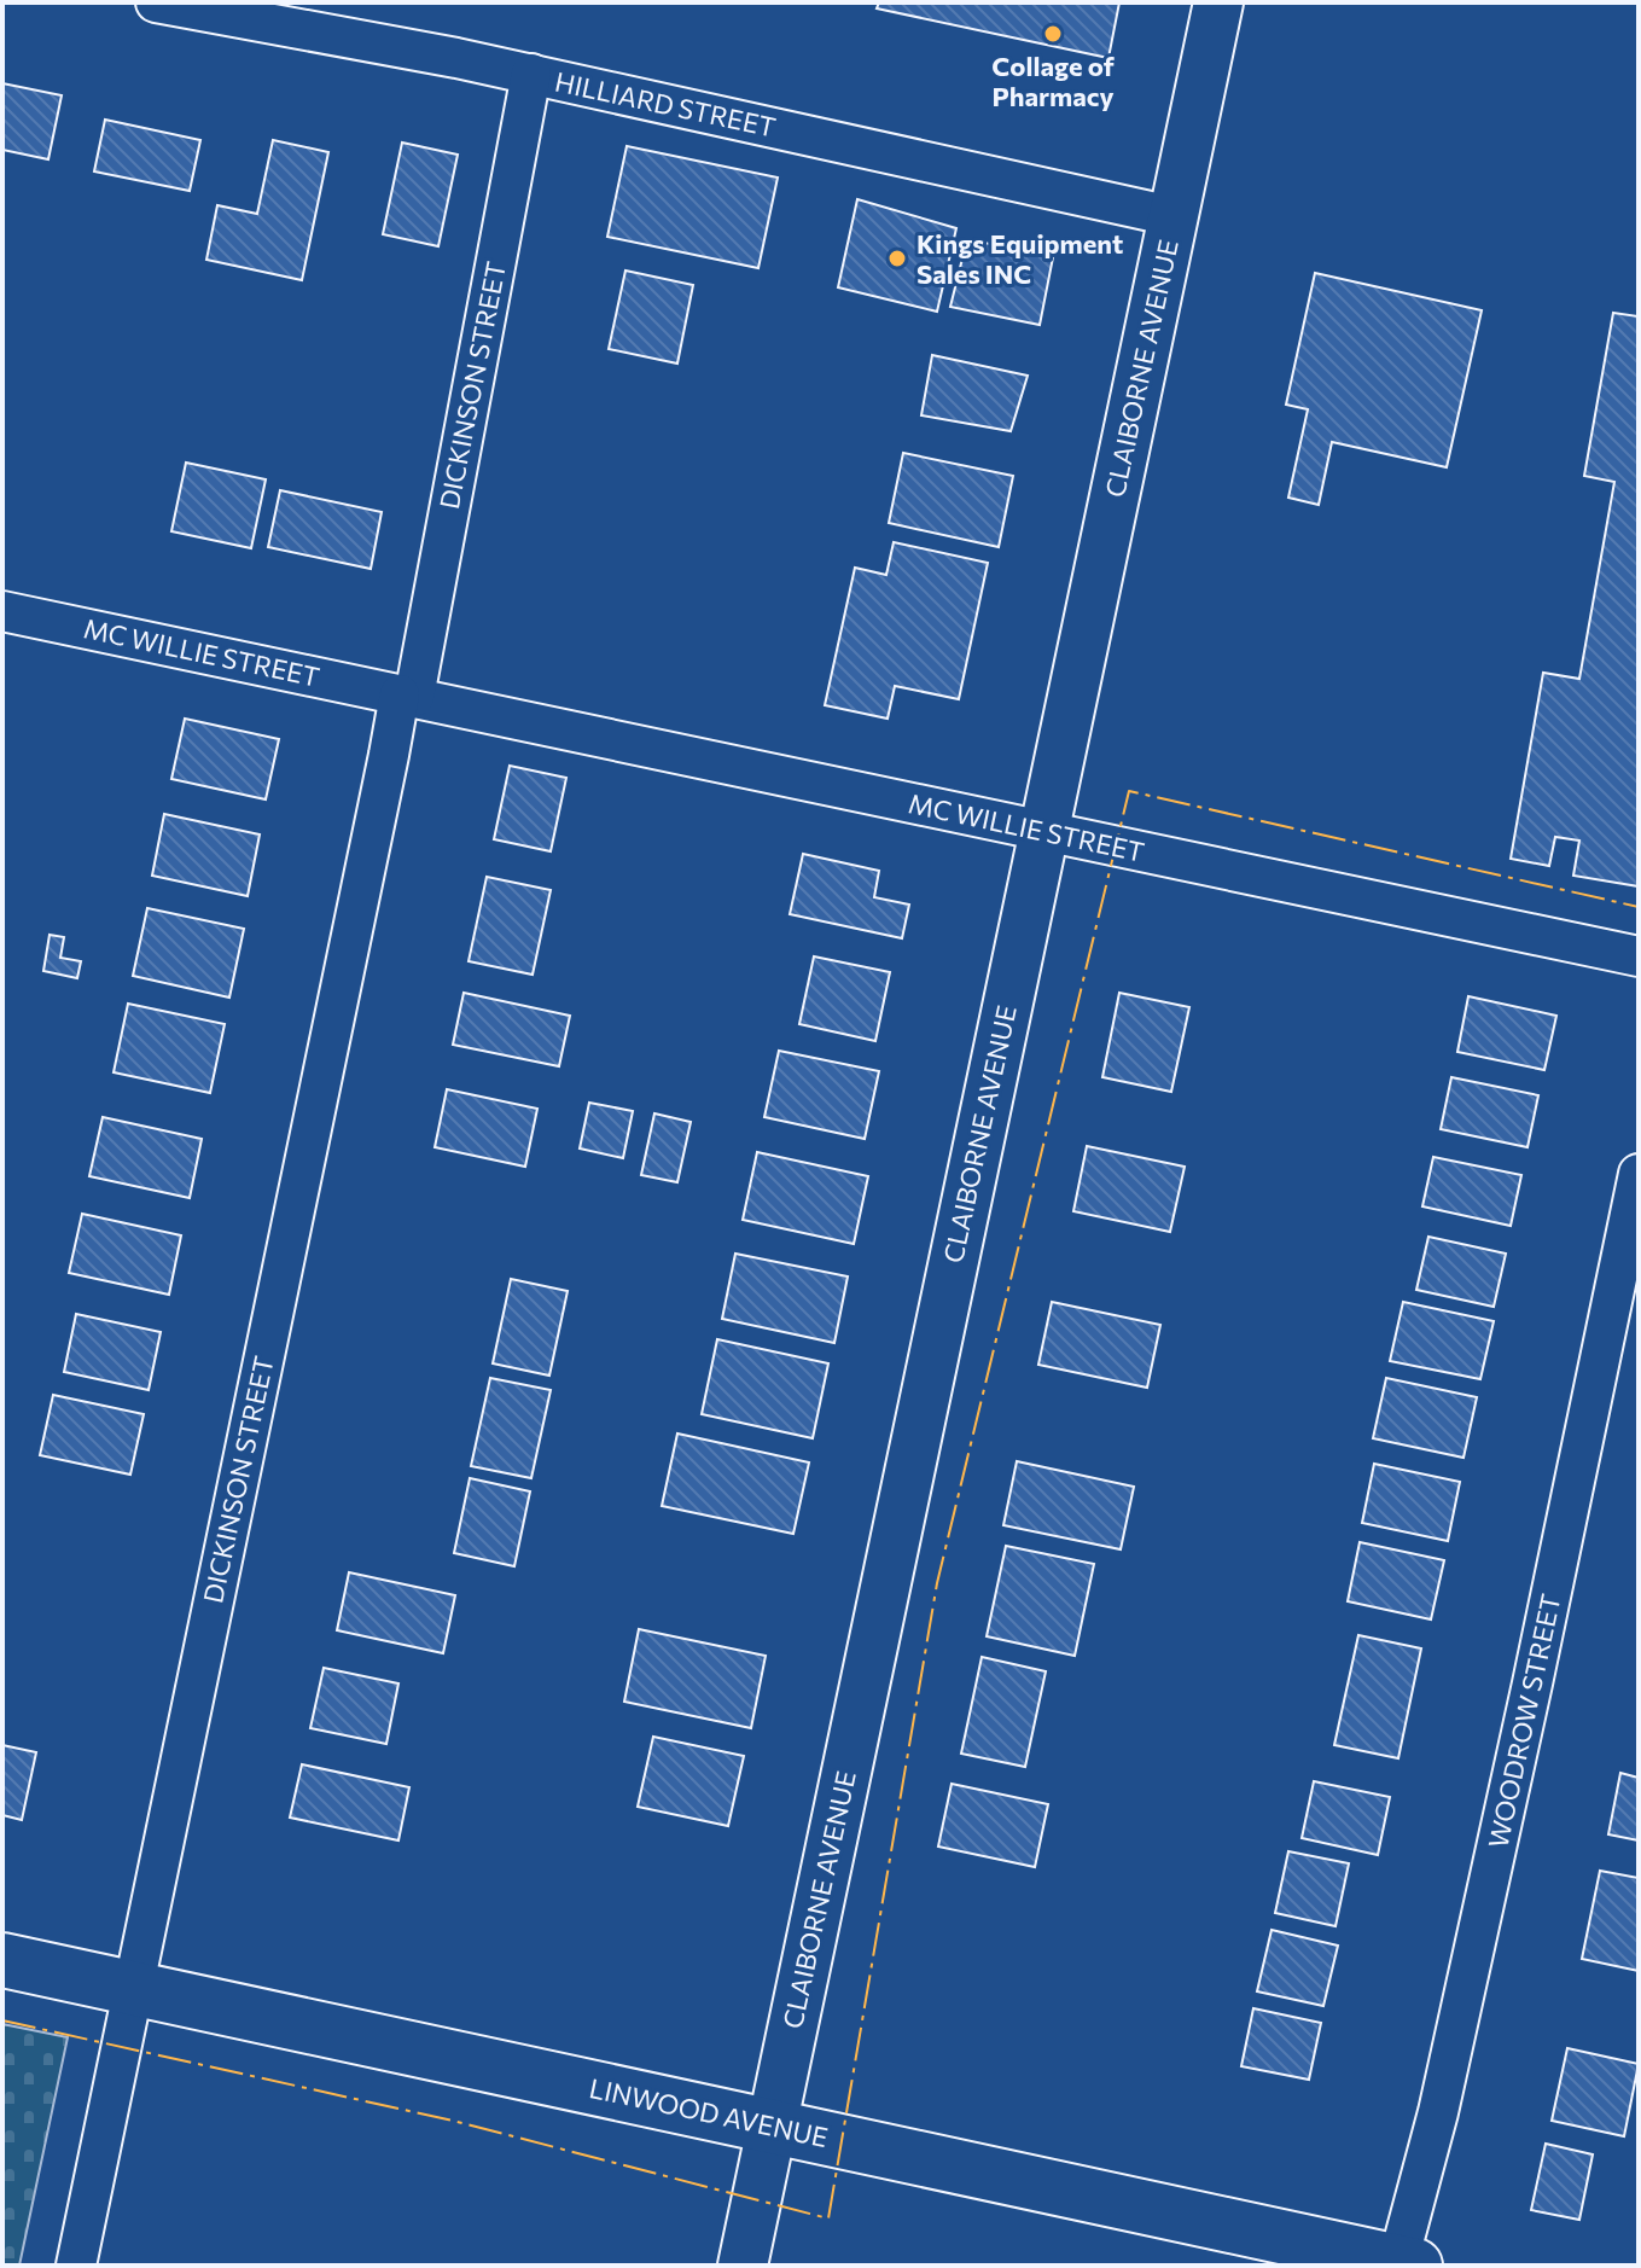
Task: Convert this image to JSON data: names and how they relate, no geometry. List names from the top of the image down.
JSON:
{
  "streets": {
    "main road": ["LINWOOD AVENUE"],
    "street": [
      "HILLIARD STREET",
      "CLAIBORNE AVENUE",
      "DICKINSON STREET",
      "MC WILLIE STREET",
      "WOODROW STREET"
    ]
  },
  "crossings": [
    ["HILLIARD STREET", "CLAIBORNE AVENUE"],
    ["HILLIARD STREET", "DICKINSON STREET"],
    ["CLAIBORNE AVENUE", "MC WILLIE STREET"],
    ["CLAIBORNE AVENUE", "LINWOOD AVENUE"],
    ["DICKINSON STREET", "MC WILLIE STREET"],
    ["DICKINSON STREET", "LINWOOD AVENUE"],
    ["WOODROW STREET", "LINWOOD AVENUE"]
  ],
  "places": ["Collage of Pharmacy", "Kings Equipment Sales INC"]
}
